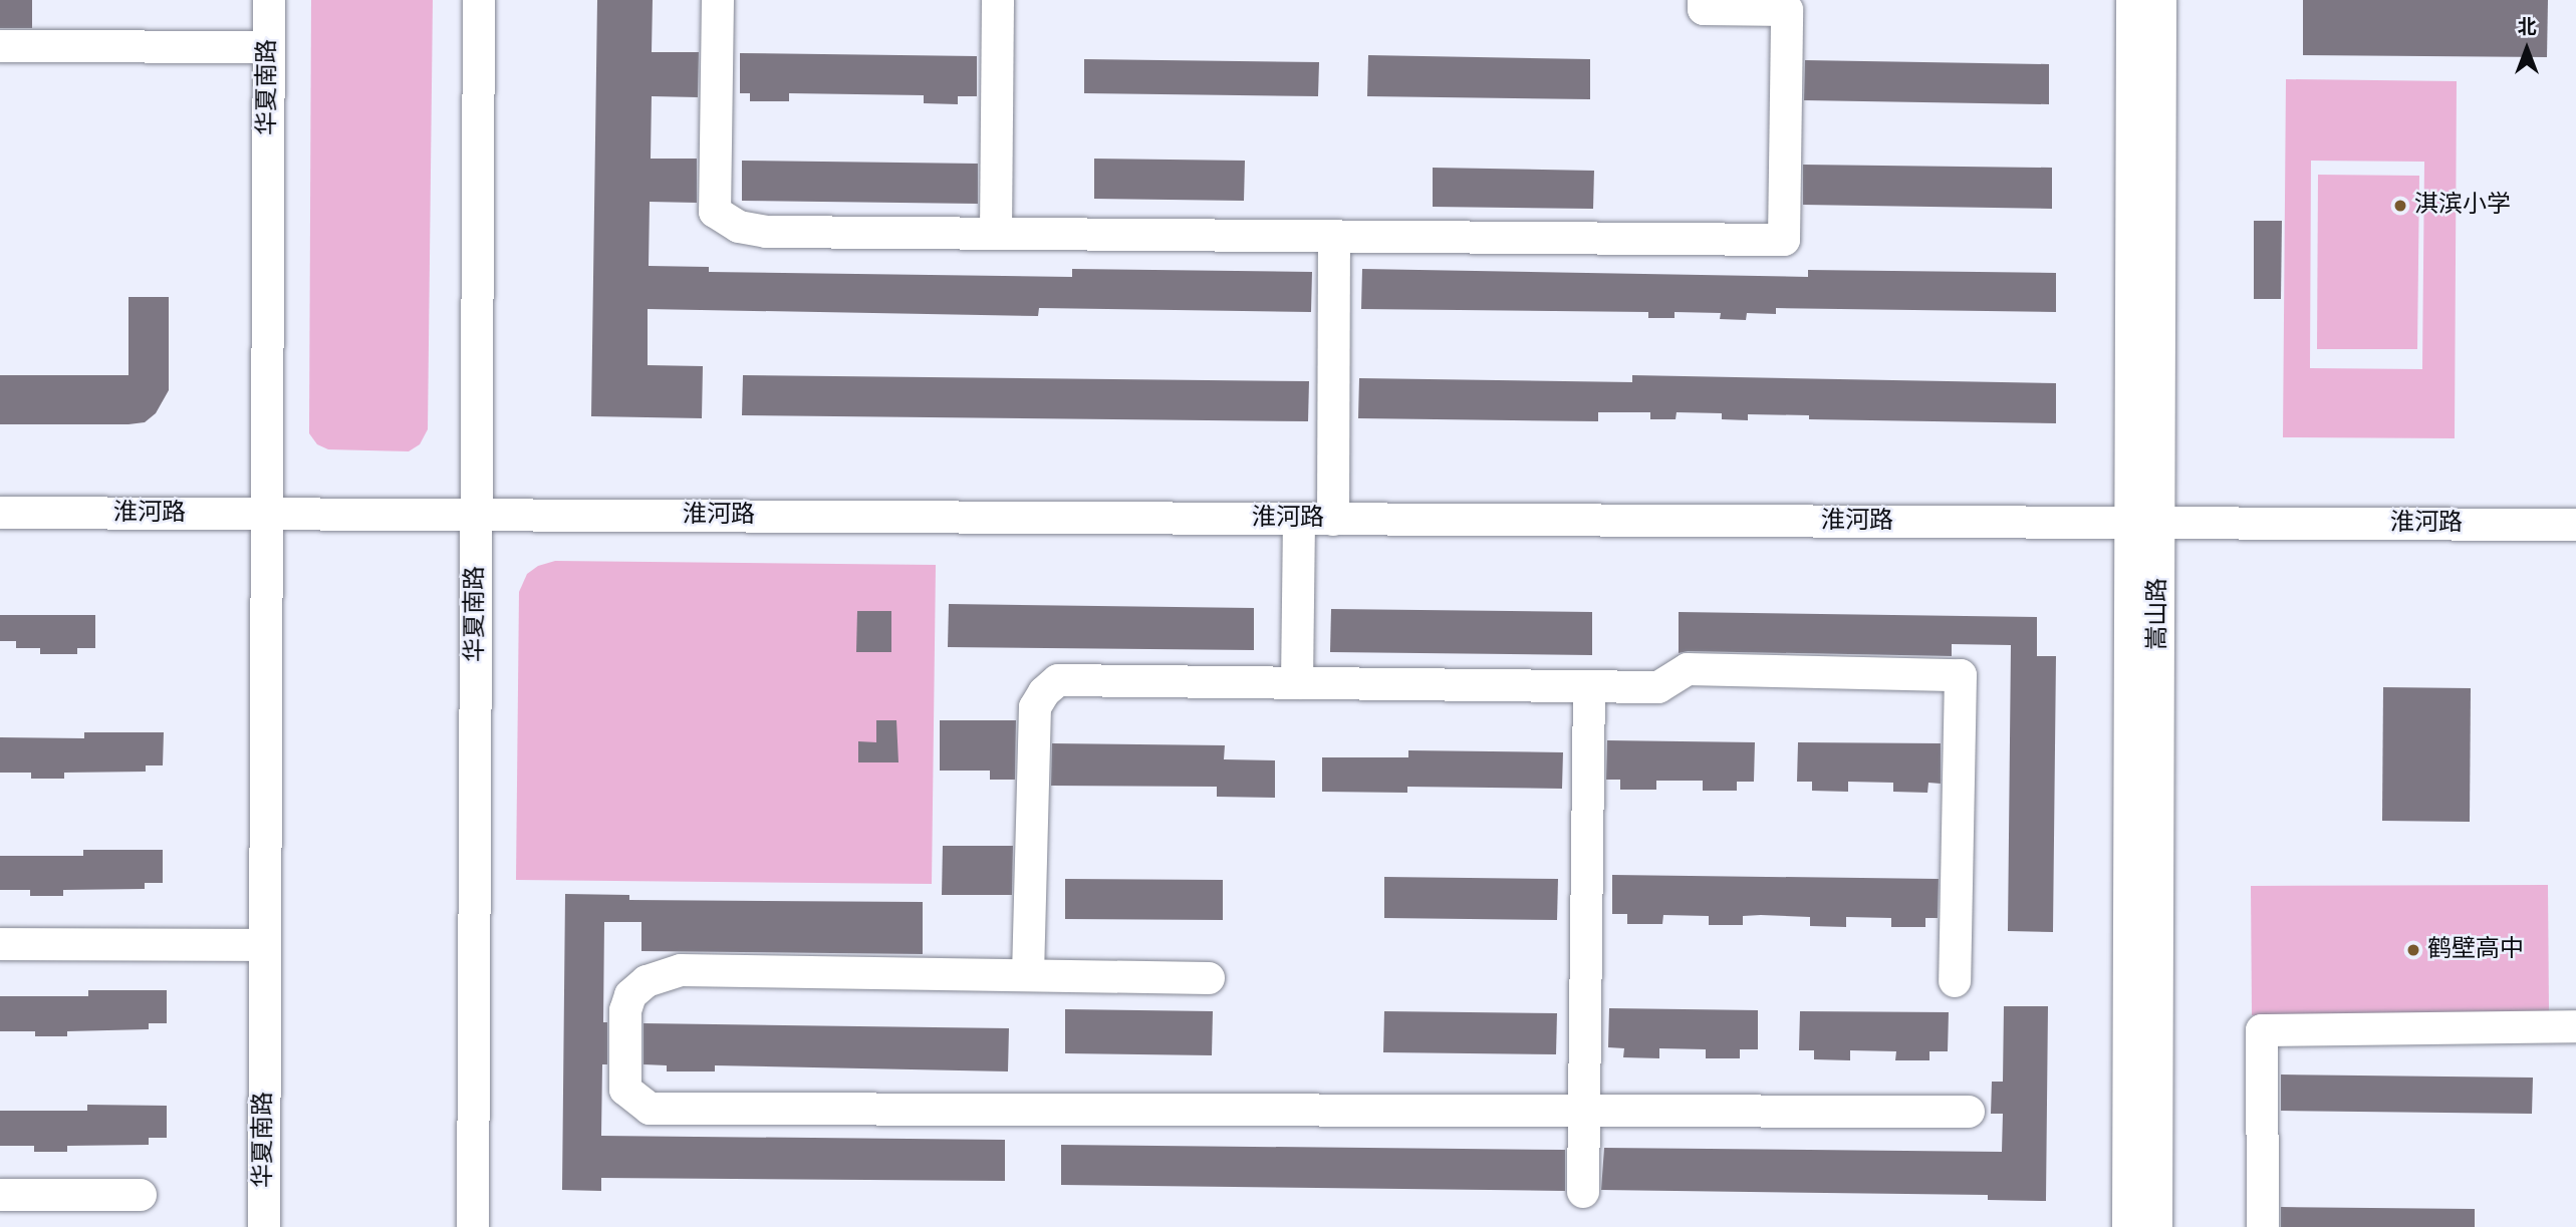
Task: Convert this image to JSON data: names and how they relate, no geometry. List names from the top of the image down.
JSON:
{
  "streets": {
    "street": ["华夏南路", "淮河路", "嵩山路"]
  },
  "crossings": [
    ["华夏南路", "淮河路"],
    ["淮河路", "嵩山路"]
  ],
  "places": ["淇滨小学", "鹤壁高中"],
  "north": "top"
}
